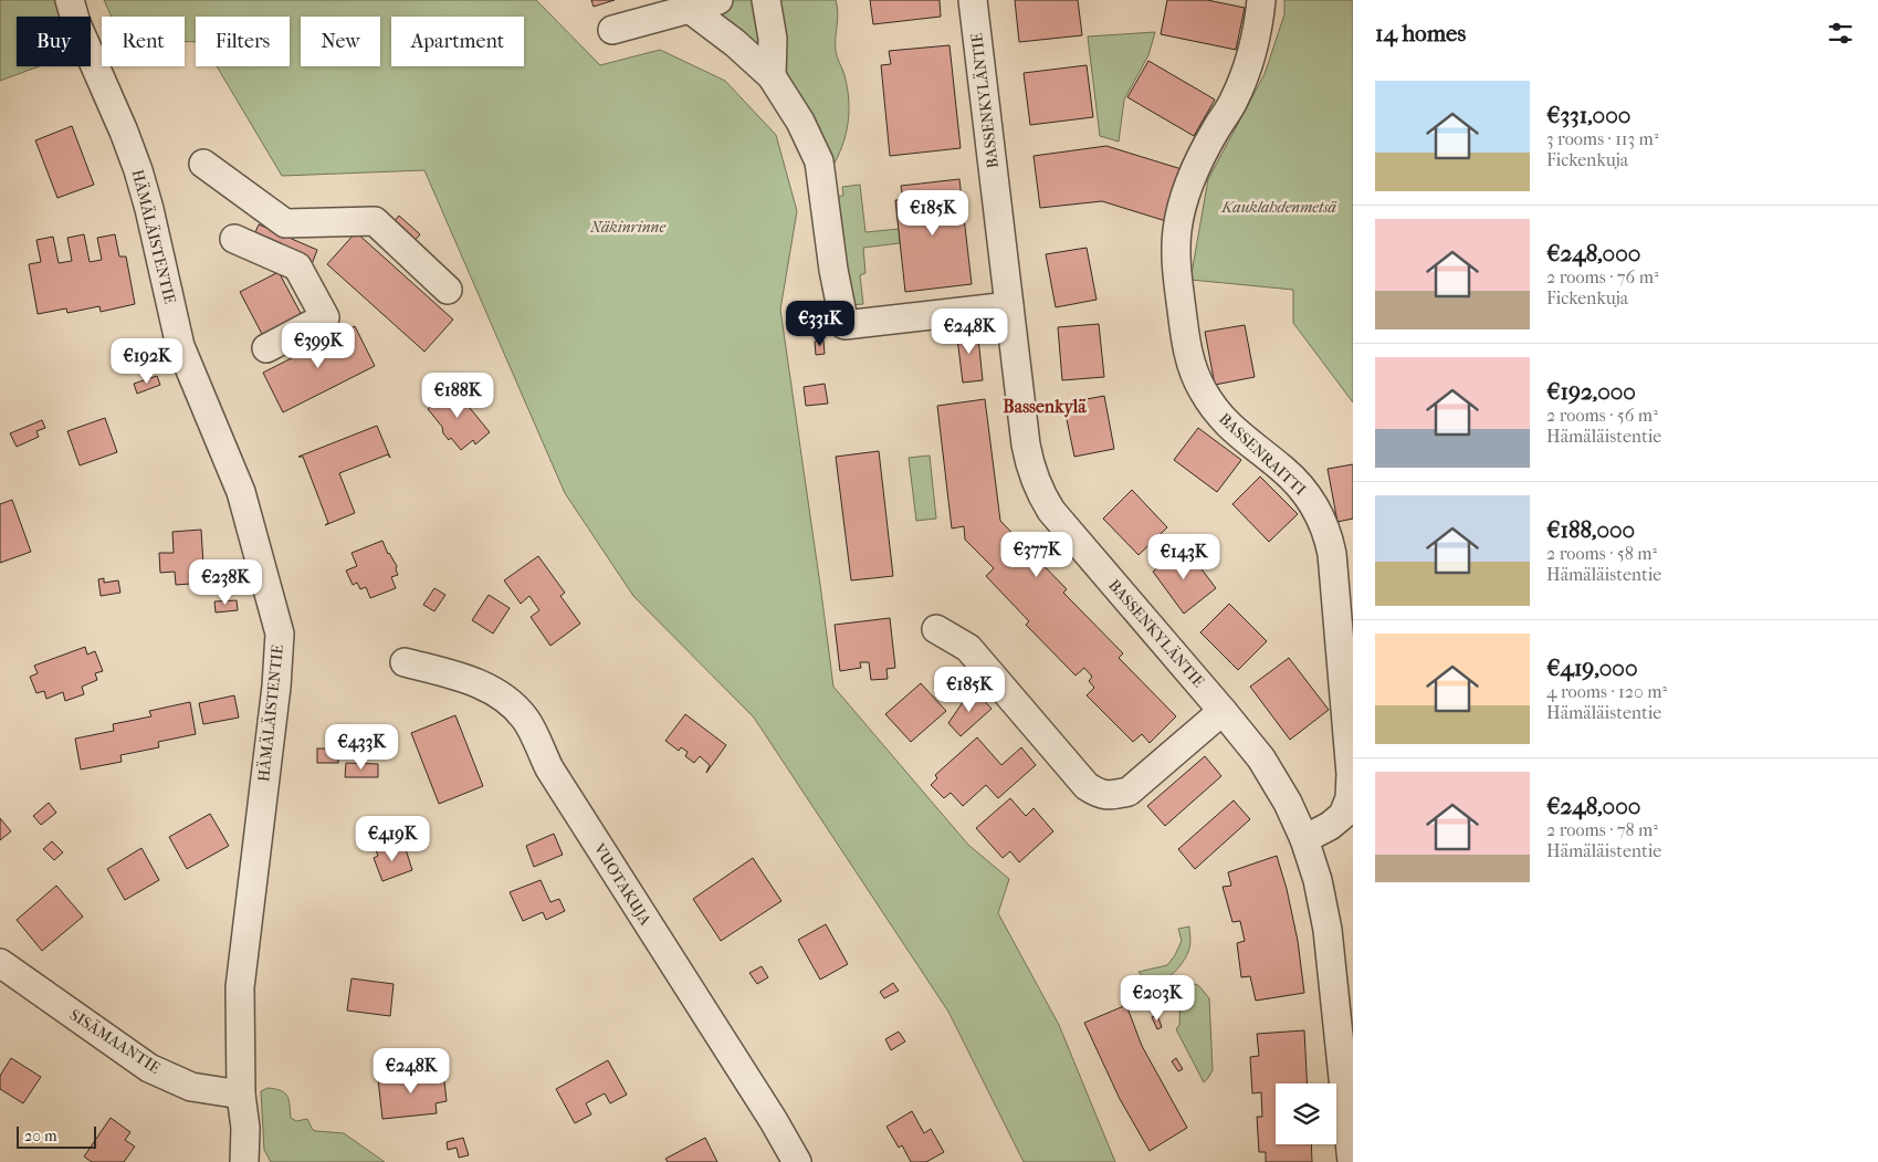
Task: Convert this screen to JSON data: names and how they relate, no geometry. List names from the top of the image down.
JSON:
{
  "streets": {
    "street": [
      "BASSENKYLÄNTIE",
      "HÄMÄLÄISTENTIE",
      "BASSENRAITTI",
      "VUOTAKUJA",
      "SISÄMAANTIE"
    ]
  },
  "crossings": [
    ["BASSENKYLÄNTIE", "BASSENRAITTI"],
    ["HÄMÄLÄISTENTIE", "SISÄMAANTIE"]
  ],
  "districts": ["Bassenkylä"],
  "parks": ["Kauklahdenmetsä", "Näkinrinne"],
  "scale_bar": "20 m",
  "page": {
    "heading": "14 homes",
    "chip": [
      "Buy",
      "Rent",
      "Filters",
      "New",
      "Apartment"
    ],
    "list": [
      {
        "name": "€331,000",
        "note": "3 rooms · 113 m² · Fickenkuja"
      },
      {
        "name": "€248,000",
        "note": "2 rooms · 76 m² · Fickenkuja"
      },
      {
        "name": "€192,000",
        "note": "2 rooms · 56 m² · Hämäläistentie"
      },
      {
        "name": "€188,000",
        "note": "2 rooms · 58 m² · Hämäläistentie"
      },
      {
        "name": "€419,000",
        "note": "4 rooms · 120 m² · Hämäläistentie"
      },
      {
        "name": "€248,000",
        "note": "2 rooms · 78 m² · Hämäläistentie"
      }
    ],
    "price": [
      "€185K",
      "€331K",
      "€248K",
      "€399K",
      "€192K",
      "€188K",
      "€377K",
      "€143K",
      "€238K",
      "€185K",
      "€433K",
      "€419K",
      "€203K",
      "€248K"
    ],
    "scale": "20 m"
  }
}
